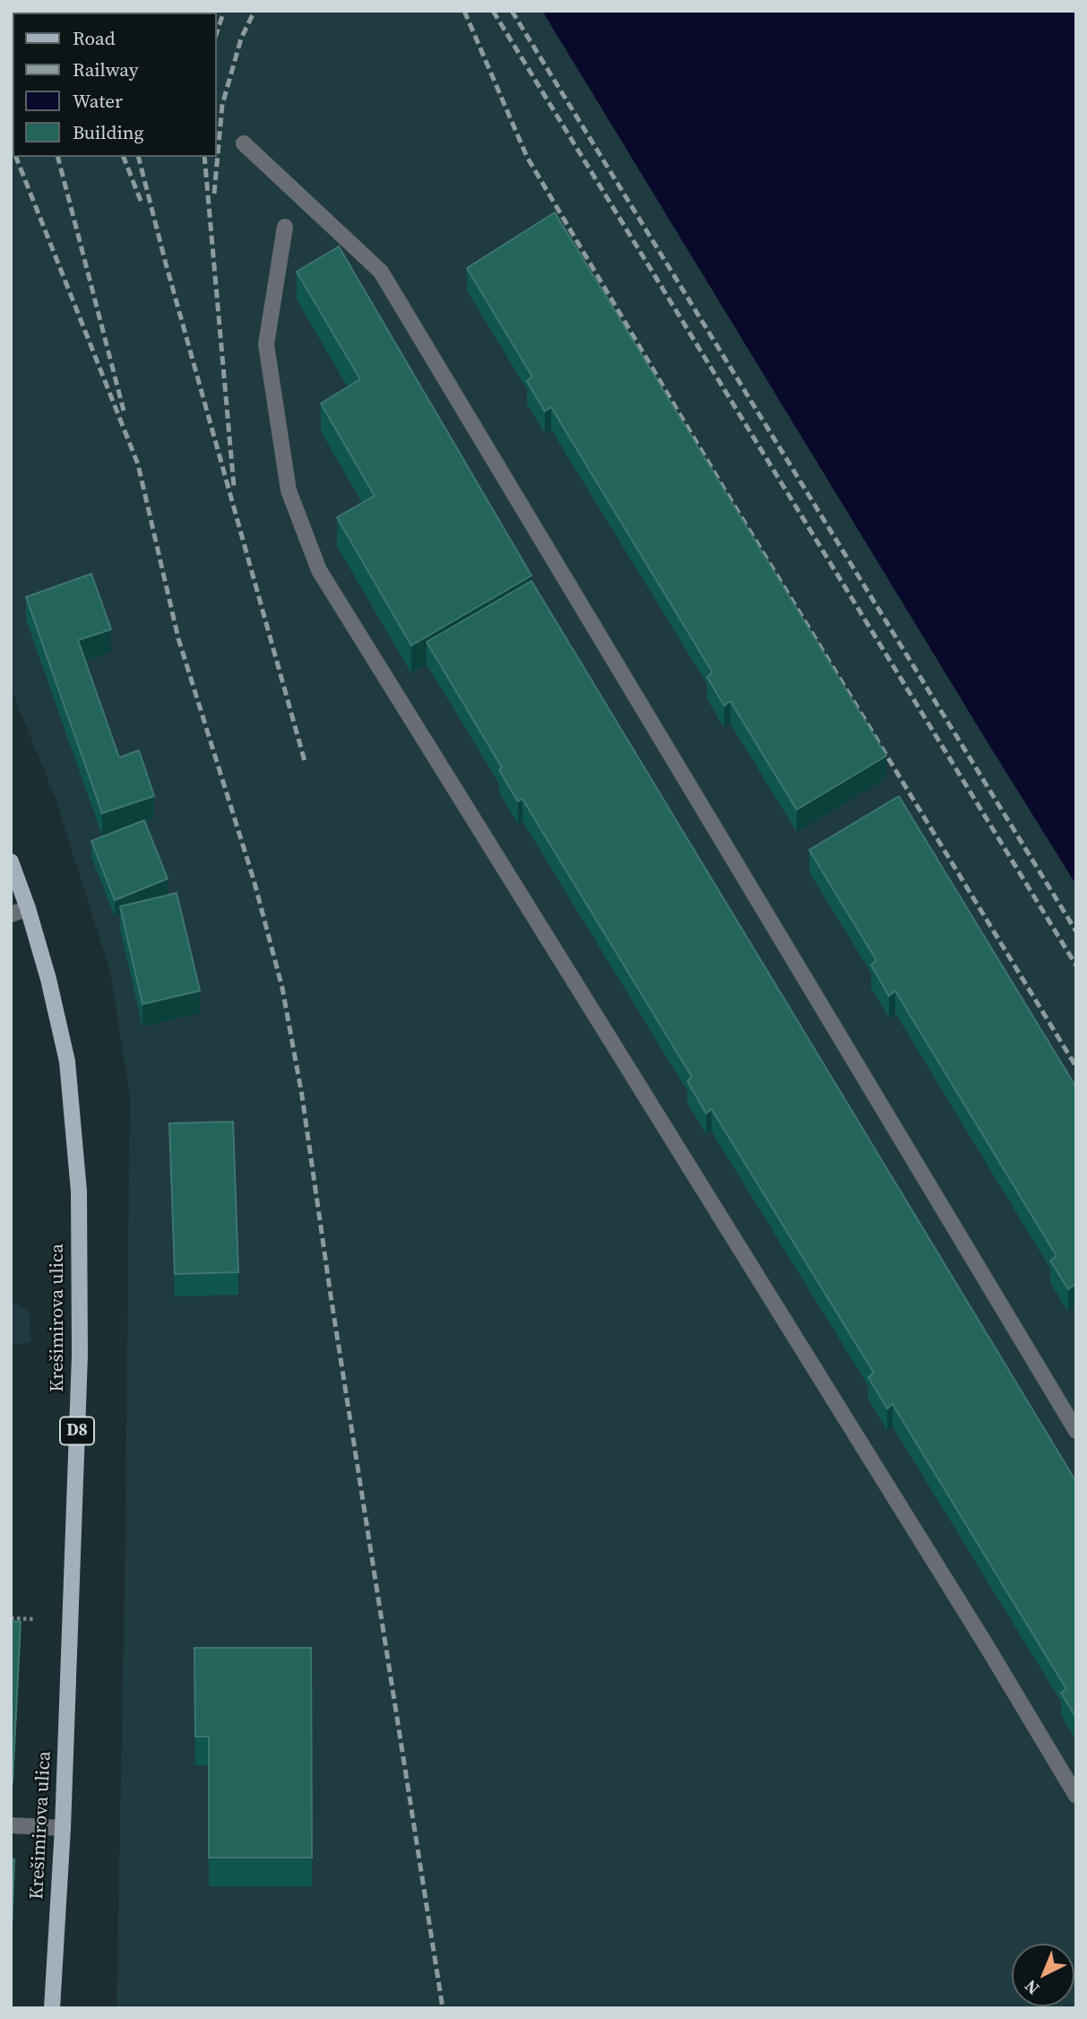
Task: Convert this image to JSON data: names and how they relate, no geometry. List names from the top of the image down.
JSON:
{
  "streets": {
    "main road": ["Krešimirova ulica", "D8"]
  },
  "legend": [
    "Road",
    "Railway",
    "Water",
    "Building"
  ],
  "north": "bottom left"
}
